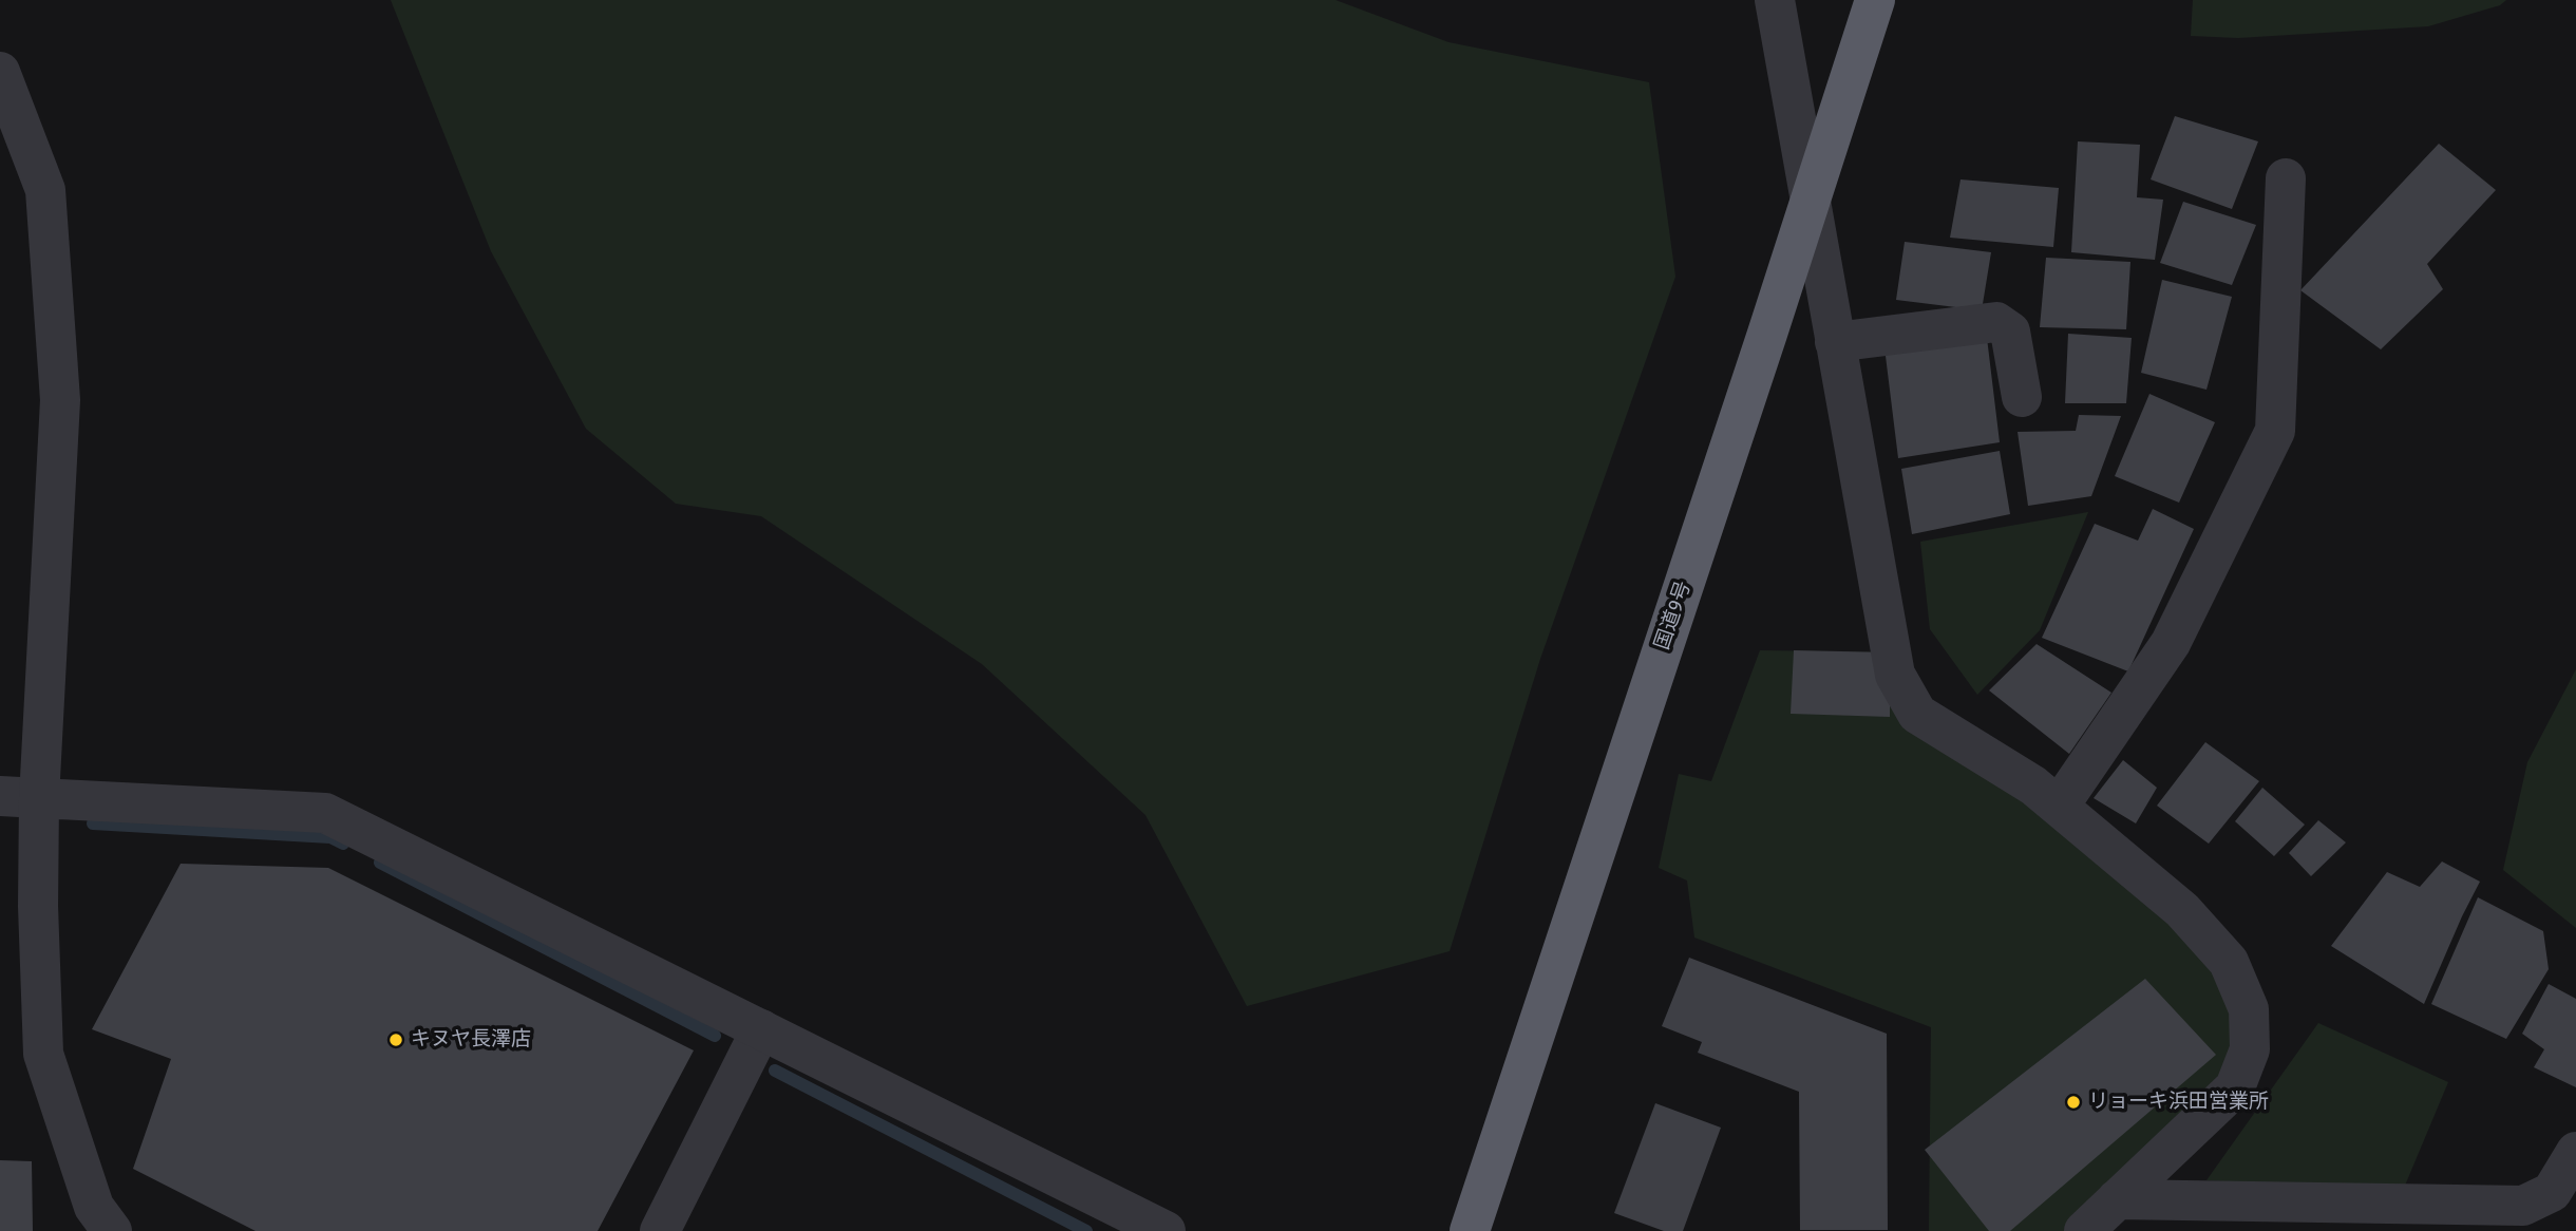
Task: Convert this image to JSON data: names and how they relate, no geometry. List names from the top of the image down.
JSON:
{
  "streets": {
    "highway": ["国道9号"]
  },
  "places": ["キヌヤ長澤店", "リョーキ浜田営業所"]
}
